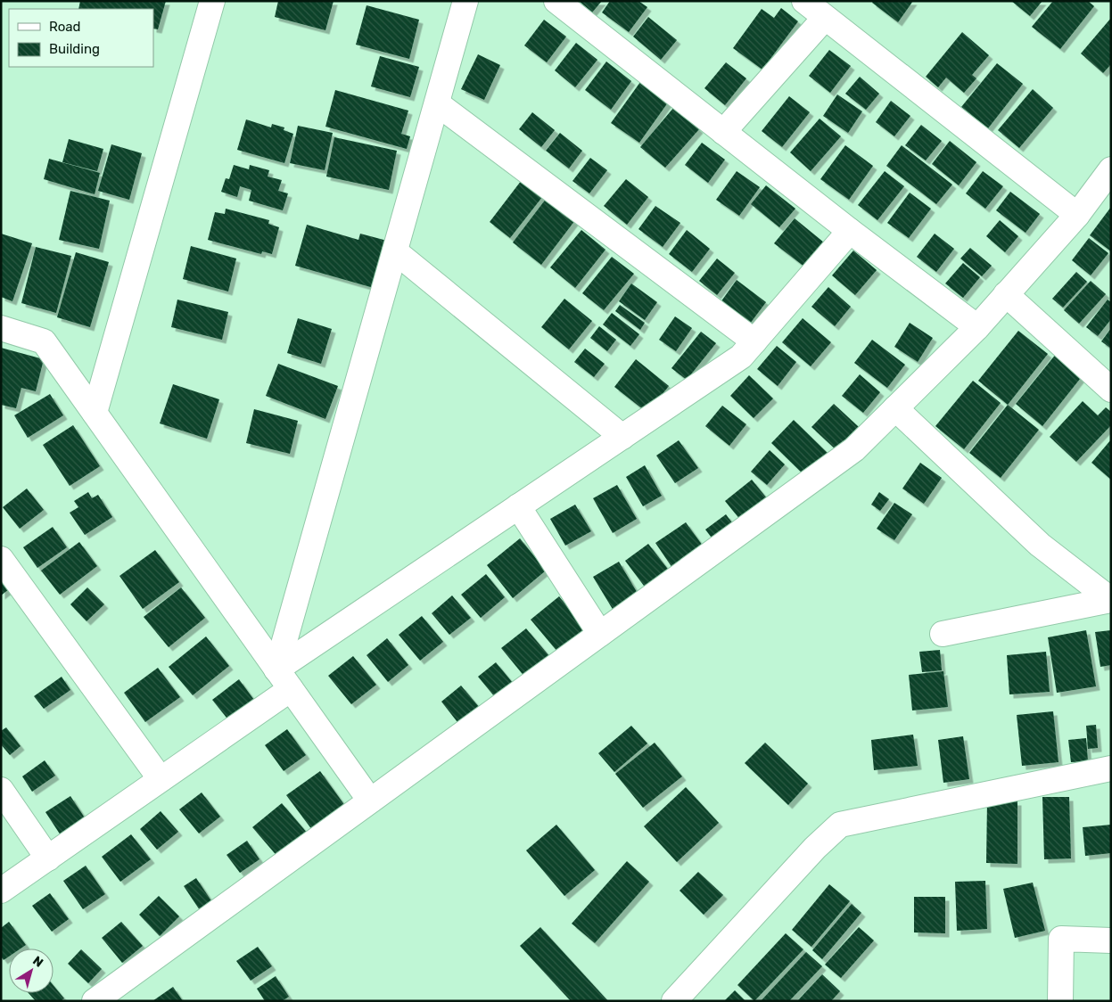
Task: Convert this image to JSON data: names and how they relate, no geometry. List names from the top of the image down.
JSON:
{
  "legend": ["Road", "Building"],
  "north": "top right"
}
